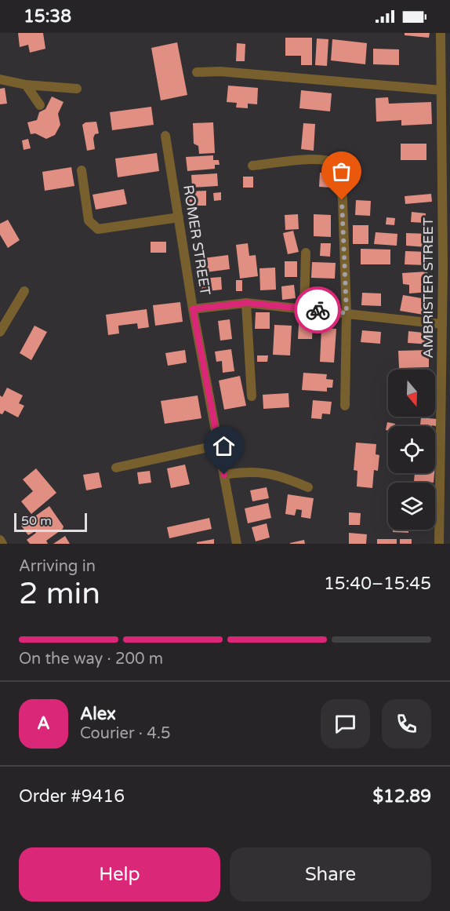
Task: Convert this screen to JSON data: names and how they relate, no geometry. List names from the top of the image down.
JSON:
{
  "streets": {
    "street": ["ROMER STREET", "AMBRISTER STREET"]
  },
  "scale_bar": "50 m",
  "north": "bottom",
  "page": {
    "status": "15:38",
    "scale": "50 m",
    "heading": ["2 min", "Arriving in", "15:40–15:45"],
    "panel": [
      "Alex",
      "Courier · 4.5",
      "Order #9416",
      "$12.89"
    ],
    "bar": "On the way · 200 m",
    "round": "A",
    "buttons": ["Help", "Share"]
  }
}
